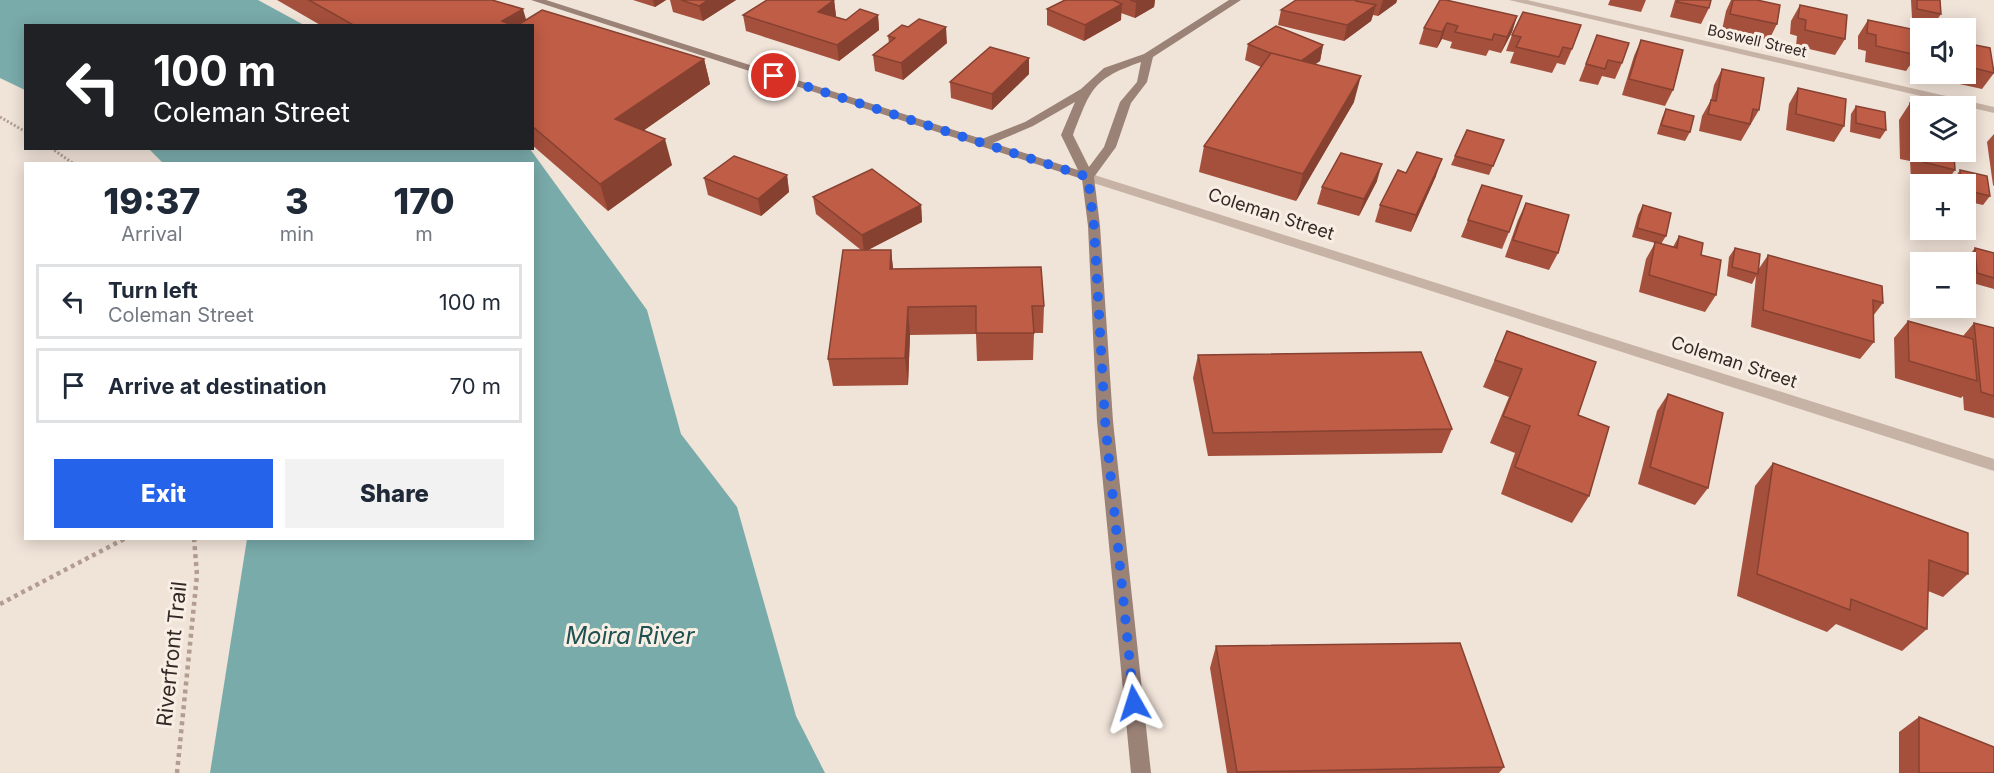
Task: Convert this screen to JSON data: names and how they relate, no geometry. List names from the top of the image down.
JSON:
{
  "streets": {
    "main road": ["Coleman Street"],
    "street": ["Boswell Street"],
    "path": ["Riverfront Trail"]
  },
  "water": ["Moira River"],
  "page": {
    "map_buttons": ["+", "−"],
    "turn": ["100 m", "Coleman Street"],
    "eta": [
      "19:37",
      "Arrival",
      "3",
      "min",
      "170",
      "m"
    ],
    "list": [
      {
        "name": "Turn left",
        "note": "Coleman Street",
        "value": "100 m"
      },
      {
        "name": "Arrive at destination",
        "value": "70 m"
      }
    ],
    "buttons": ["Exit", "Share"]
  }
}
